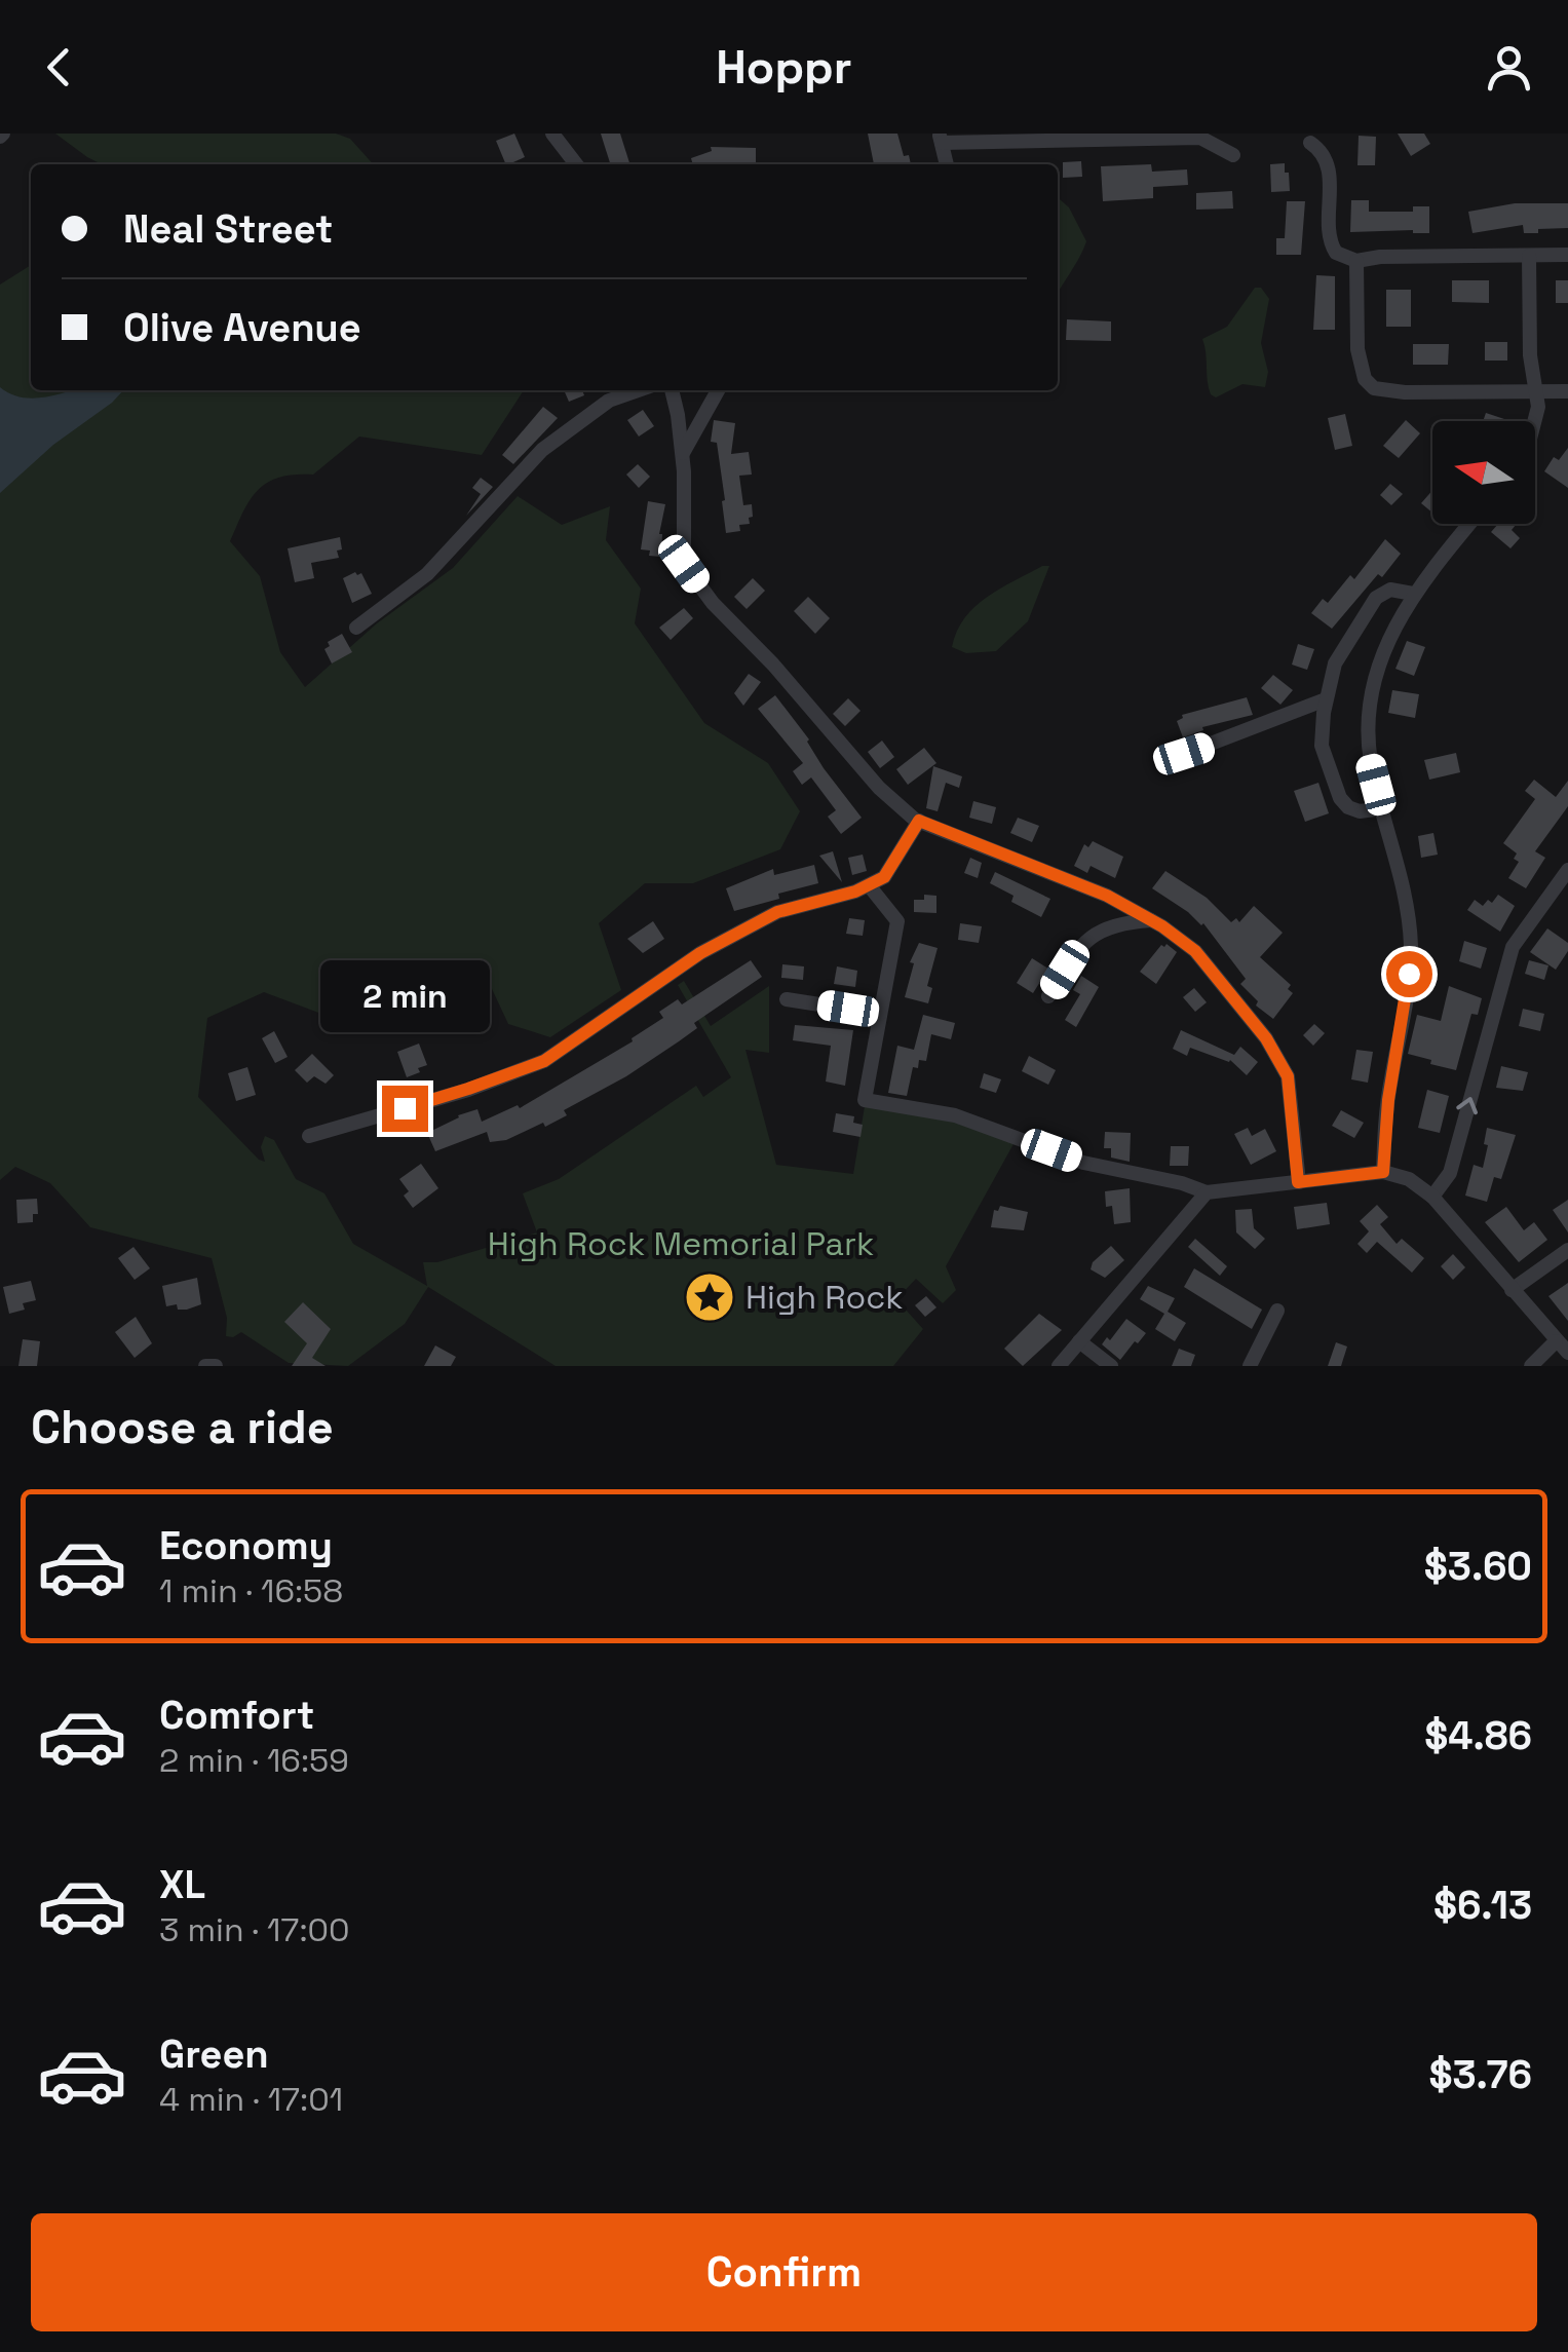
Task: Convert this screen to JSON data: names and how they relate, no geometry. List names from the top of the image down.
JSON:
{
  "parks": ["High Rock Memorial Park"],
  "places": {
    "place": ["High Rock"]
  },
  "north": "left",
  "page": {
    "header": "Hoppr",
    "banner": ["Neal Street", "Olive Avenue"],
    "bubble": "2 min",
    "heading": "Choose a ride",
    "list": [
      {
        "name": "Economy",
        "note": "1 min · 16:58",
        "value": "$3.60"
      },
      {
        "name": "Comfort",
        "note": "2 min · 16:59",
        "value": "$4.86"
      },
      {
        "name": "XL",
        "note": "3 min · 17:00",
        "value": "$6.13"
      },
      {
        "name": "Green",
        "note": "4 min · 17:01",
        "value": "$3.76"
      }
    ],
    "buttons": "Confirm"
  }
}
